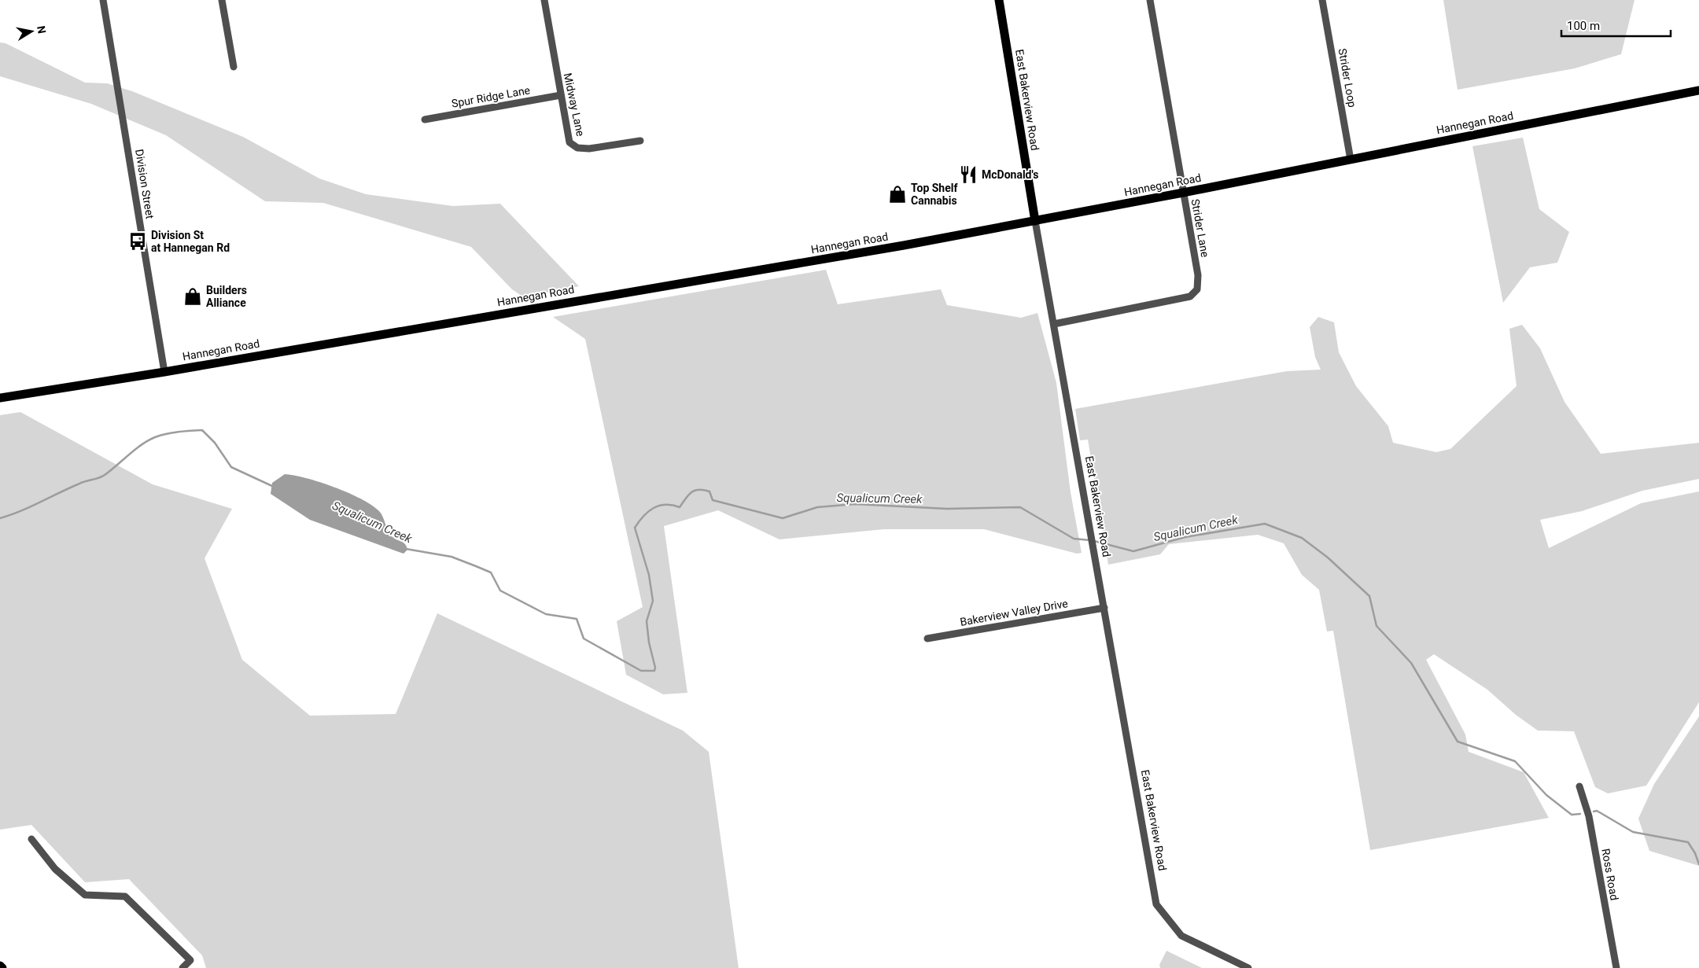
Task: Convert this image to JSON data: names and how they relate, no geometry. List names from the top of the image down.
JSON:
{
  "streets": {
    "main road": ["East Bakerview Road", "Hannegan Road"],
    "street": [
      "Strider Loop",
      "Spur Ridge Lane",
      "Midway Lane",
      "Division Street",
      "Strider Lane",
      "Bakerview Valley Drive",
      "Ross Road"
    ]
  },
  "crossings": [
    ["Strider Loop", "Hannegan Road"],
    ["Spur Ridge Lane", "Midway Lane"],
    ["East Bakerview Road", "Hannegan Road"],
    ["East Bakerview Road", "Strider Lane"],
    ["East Bakerview Road", "Bakerview Valley Drive"],
    ["Hannegan Road", "Division Street"],
    ["Hannegan Road", "Strider Lane"]
  ],
  "water": ["Squalicum Creek"],
  "places": {
    "restaurant": ["McDonald's"],
    "shop": ["Top Shelf Cannabis", "Builders Alliance"],
    "bus stop": ["Division St at Hannegan Rd"]
  },
  "scale_bar": "100 m",
  "north": "right"
}
